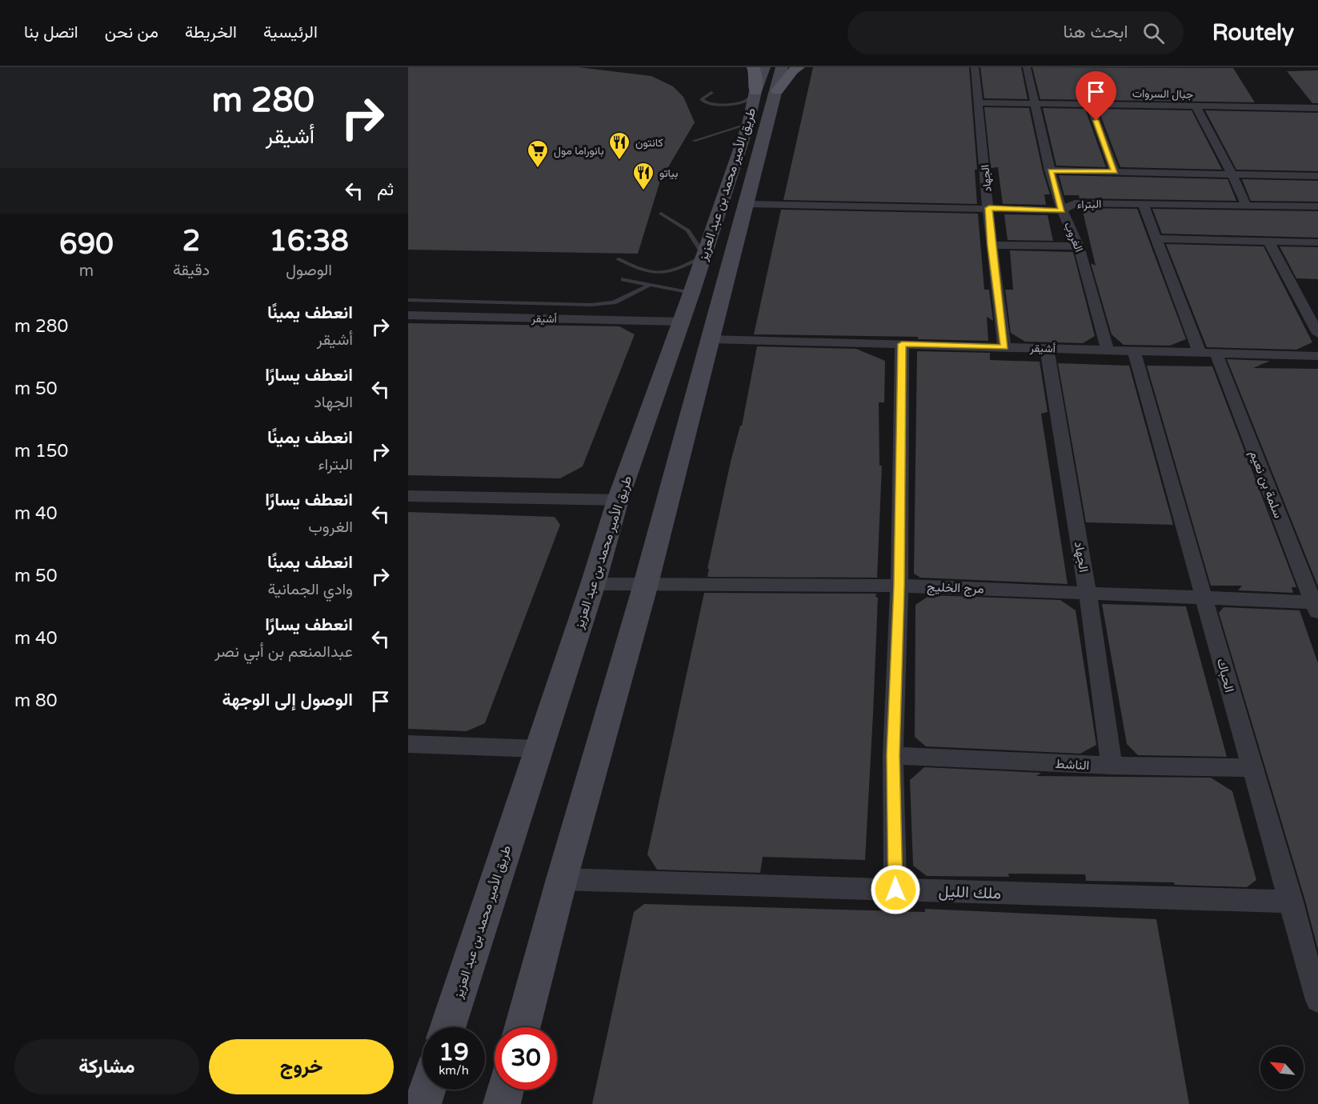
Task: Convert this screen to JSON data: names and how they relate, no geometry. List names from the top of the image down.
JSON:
{
  "streets": {
    "main road": ["طريق الأمير محمد بن عبد العزيز"],
    "street": [
      "جبال السروات",
      "الجهاد",
      "البتراء",
      "الغروب",
      "أشيقر",
      "سلمة بن نعيم",
      "مرج الخليج",
      "الحباك",
      "الناشط",
      "ملك الليل"
    ]
  },
  "crossings": [
    ["جبال السروات", "الجهاد"],
    ["جبال السروات", "الغروب"],
    ["الجهاد", "البتراء"],
    ["الجهاد", "أشيقر"],
    ["الجهاد", "مرج الخليج"],
    ["الجهاد", "الناشط"],
    ["طريق الأمير محمد بن عبد العزيز", "البتراء"],
    ["طريق الأمير محمد بن عبد العزيز", "أشيقر"],
    ["طريق الأمير محمد بن عبد العزيز", "مرج الخليج"],
    ["طريق الأمير محمد بن عبد العزيز", "ملك الليل"],
    ["البتراء", "الغروب"],
    ["الغروب", "أشيقر"],
    ["أشيقر", "سلمة بن نعيم"],
    ["أشيقر", "الحباك"],
    ["سلمة بن نعيم", "مرج الخليج"],
    ["مرج الخليج", "الحباك"],
    ["الحباك", "الناشط"],
    ["الحباك", "ملك الليل"]
  ],
  "places": {
    "restaurant": ["كانتون", "بياتو"],
    "supermarket": ["بانوراما مول"]
  },
  "north": "top left",
  "page": {
    "header": "Routely",
    "search": "ابحث هنا",
    "nav": [
      "الرئيسية",
      "الخريطة",
      "من نحن",
      "اتصل بنا"
    ],
    "turn": ["280 m", "أشيقر"],
    "then": "ثم",
    "eta": [
      "16:38",
      "الوصول",
      "2",
      "دقيقة",
      "690",
      "m"
    ],
    "list": [
      {
        "name": "انعطف يمينًا",
        "note": "أشيقر",
        "value": "280 m"
      },
      {
        "name": "انعطف يسارًا",
        "note": "الجهاد",
        "value": "50 m"
      },
      {
        "name": "انعطف يمينًا",
        "note": "البتراء",
        "value": "150 m"
      },
      {
        "name": "انعطف يسارًا",
        "note": "الغروب",
        "value": "40 m"
      },
      {
        "name": "انعطف يمينًا",
        "note": "وادي الجمانية",
        "value": "50 m"
      },
      {
        "name": "انعطف يسارًا",
        "note": "عبدالمنعم بن أبي نصر",
        "value": "40 m"
      },
      {
        "name": "الوصول إلى الوجهة",
        "value": "80 m"
      }
    ],
    "speed": "19 km/h",
    "limit": "30",
    "buttons": ["خروج", "مشاركة"]
  }
}
